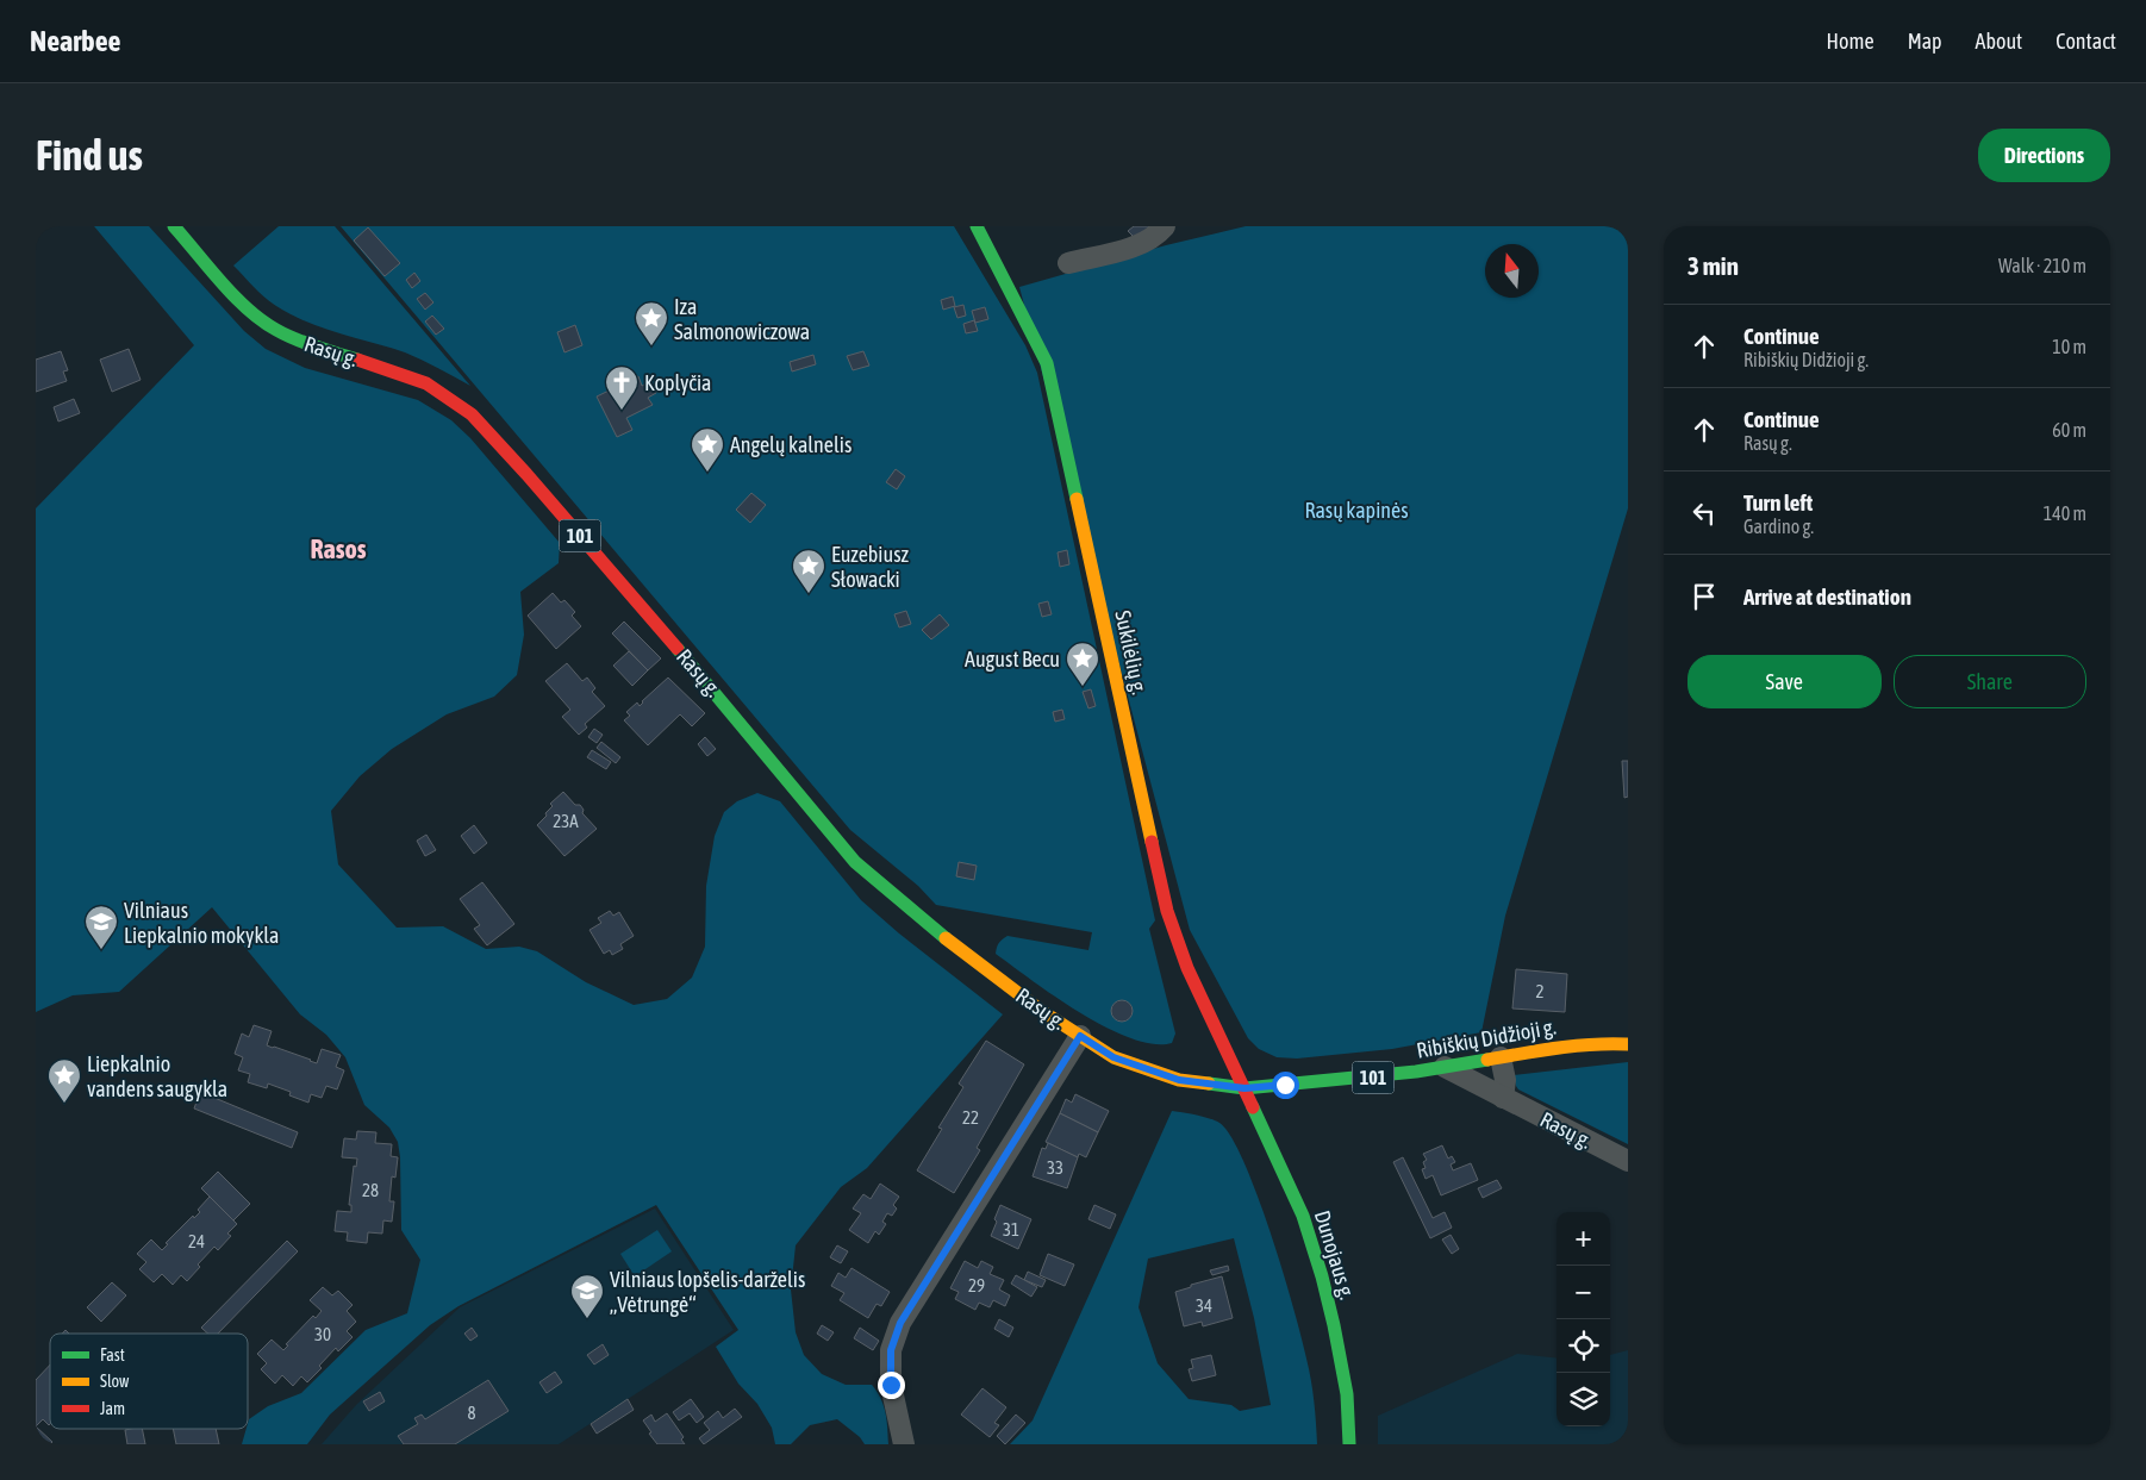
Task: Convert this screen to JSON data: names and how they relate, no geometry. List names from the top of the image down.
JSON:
{
  "streets": {
    "main road": [
      "Rasų g.",
      "101",
      "Sukilėlių g.",
      "Ribiškių Didžioji g.",
      "Dunojaus g."
    ]
  },
  "crossings": [
    ["Rasų g.", "Sukilėlių g."],
    ["Rasų g.", "Ribiškių Didžioji g."],
    ["Rasų g.", "Dunojaus g."],
    ["Sukilėlių g.", "Ribiškių Didžioji g."],
    ["Sukilėlių g.", "Dunojaus g."],
    ["Ribiškių Didžioji g.", "Dunojaus g."]
  ],
  "districts": ["Rasos"],
  "parks": ["Rasų kapinės"],
  "places": {
    "place": [
      "Iza Salmonowiczowa",
      "Angelų kalnelis",
      "Euzebiusz Słowacki",
      "August Becu",
      "Liepkalnio vandens saugykla"
    ],
    "church": ["Koplyčia"],
    "school or university": ["Vilniaus Liepkalnio mokykla", "Vilniaus lopšelis-darželis „Vėtrungė“"]
  },
  "house_numbers": [
    "23A",
    "2",
    "22",
    "33",
    "28",
    "31",
    "24",
    "29",
    "34",
    "30",
    "8"
  ],
  "legend": ["Fast", "Slow", "Jam"],
  "north": "top",
  "page": {
    "header": "Nearbee",
    "nav": [
      "Home",
      "Map",
      "About",
      "Contact"
    ],
    "buttons": [
      "Directions",
      ["Save", "Share"]
    ],
    "title": "Find us",
    "heading": ["3 min", "Walk · 210 m"],
    "list": [
      ["Continue", "Ribiškių Didžioji g.", "10 m"],
      ["Continue", "Rasų g.", "60 m"],
      ["Turn left", "Gardino g.", "140 m"],
      "Arrive at destination"
    ],
    "map_buttons": ["+", "−"]
  }
}
